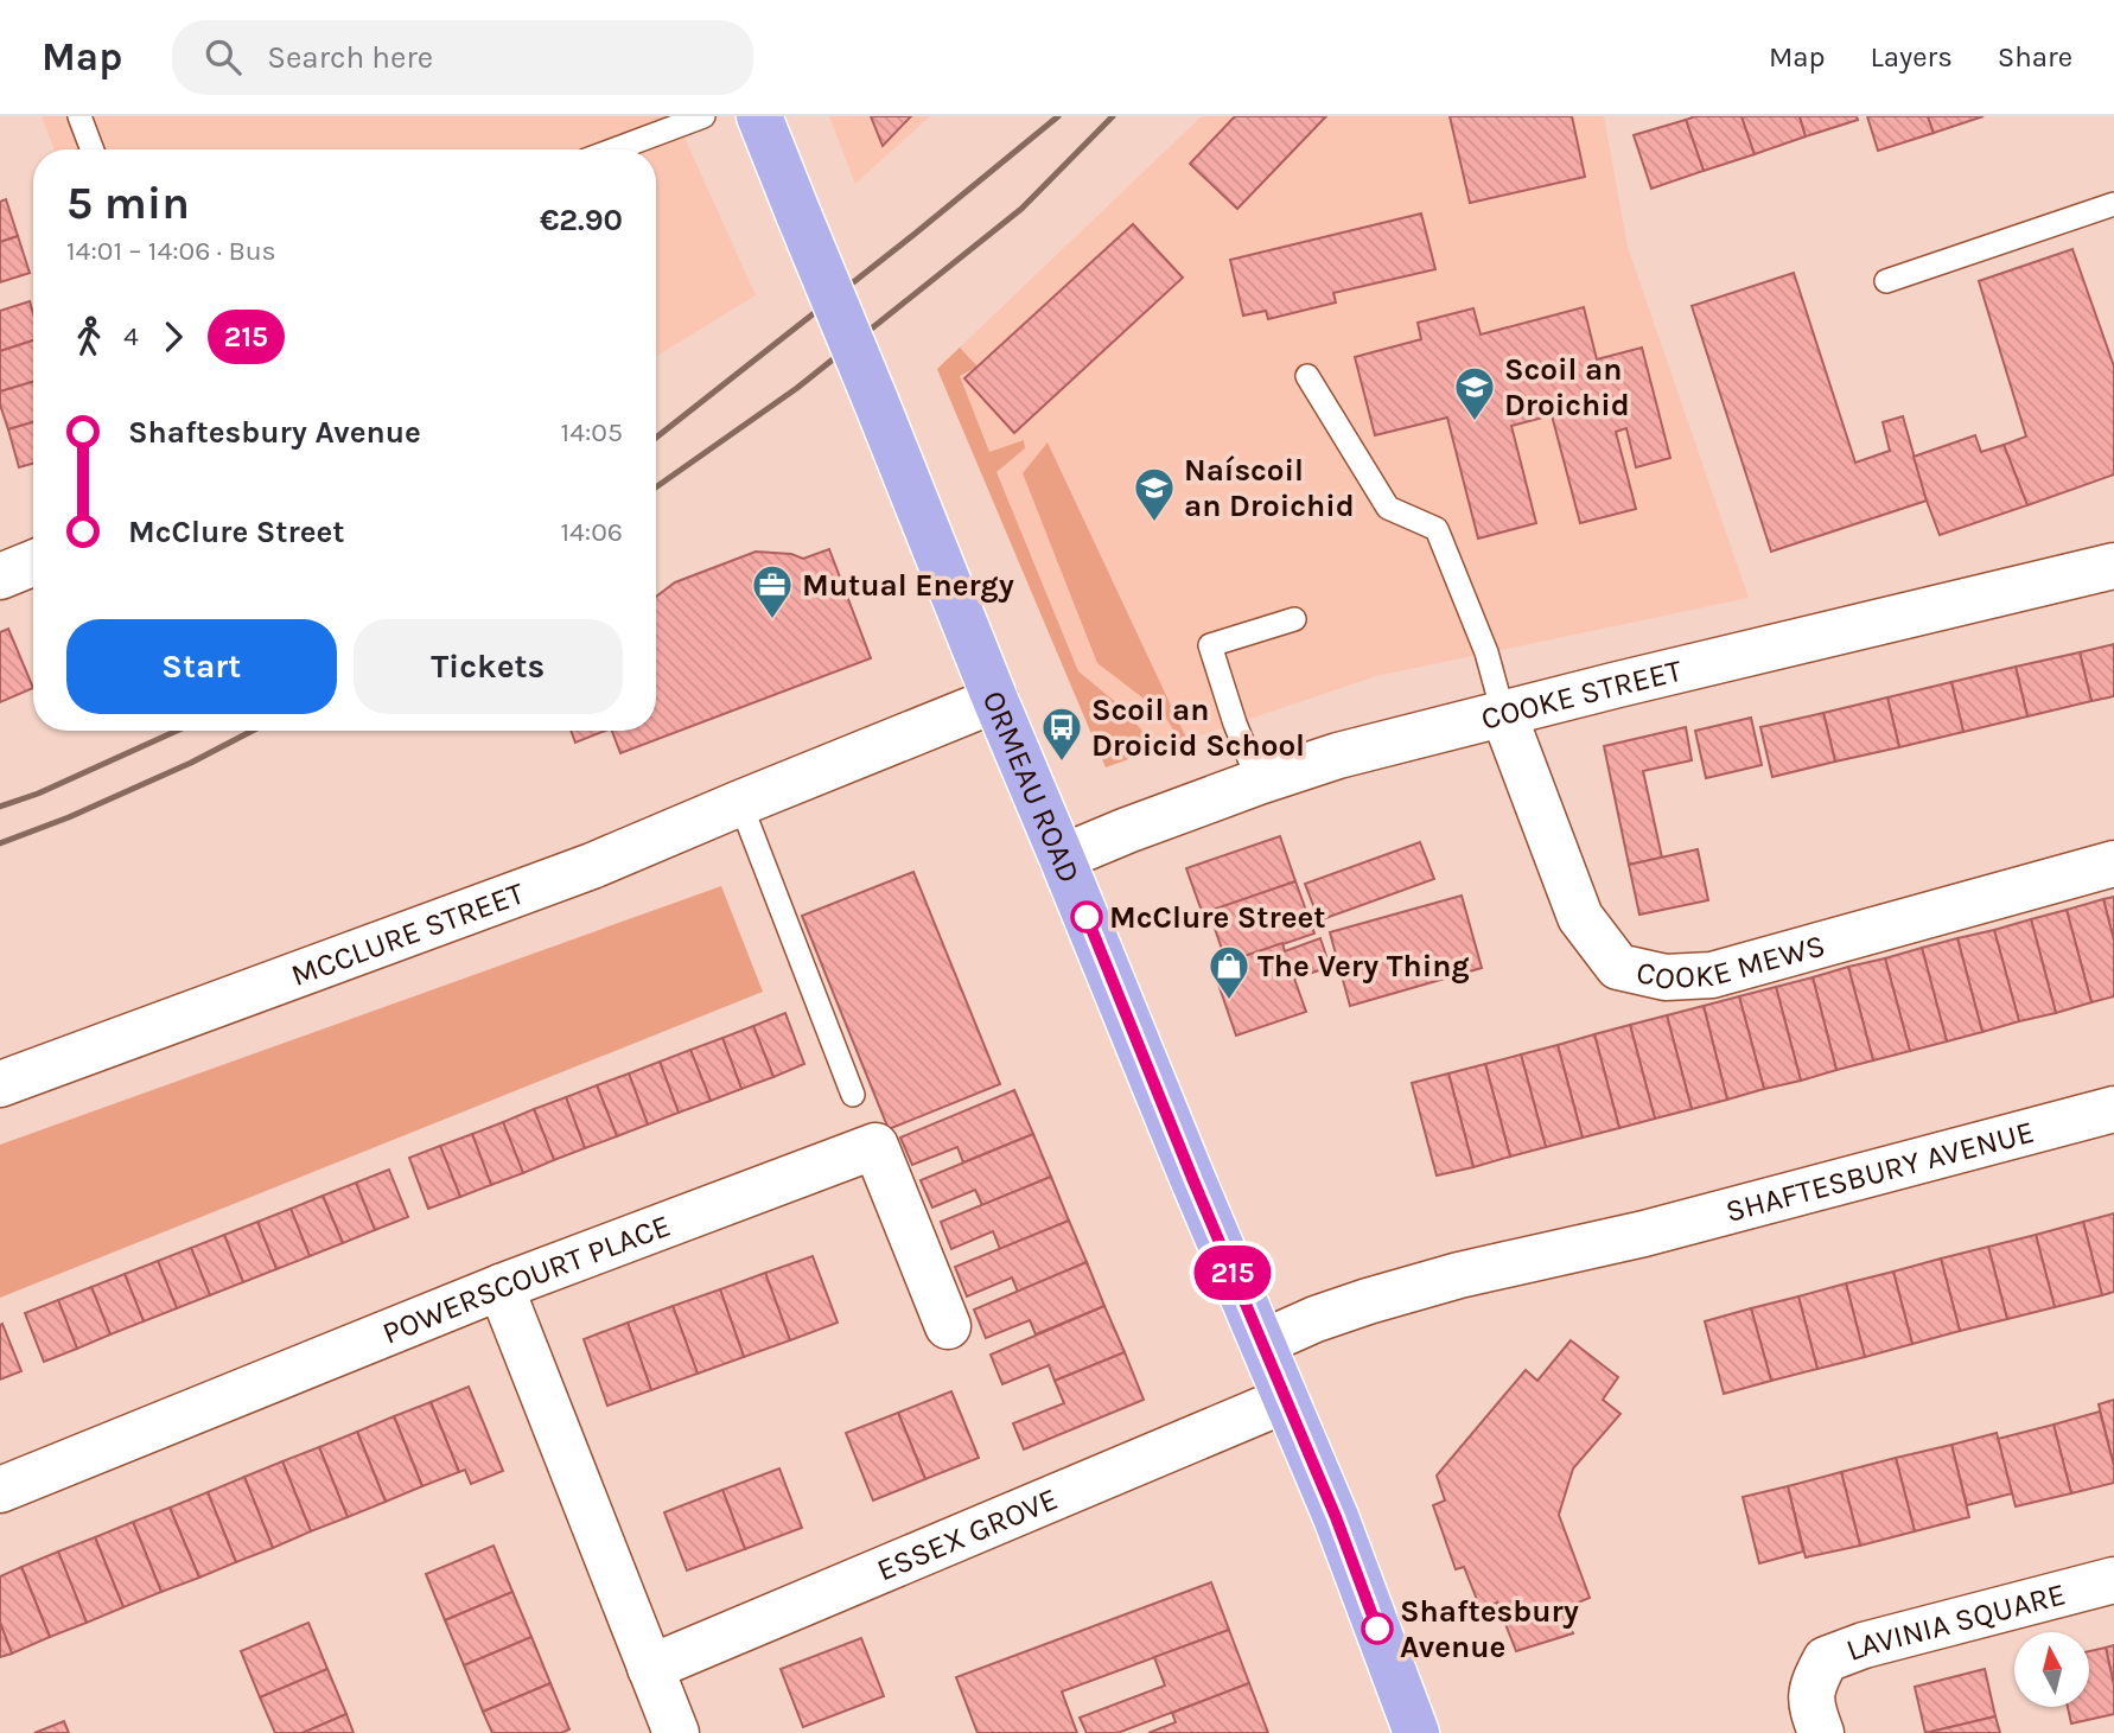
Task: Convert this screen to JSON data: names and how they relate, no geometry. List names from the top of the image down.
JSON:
{
  "streets": {
    "main road": ["ORMEAU ROAD"],
    "street": [
      "COOKE STREET",
      "MCCLURE STREET",
      "COOKE MEWS",
      "SHAFTESBURY AVENUE",
      "POWERSCOURT PLACE",
      "ESSEX GROVE",
      "LAVINIA SQUARE"
    ]
  },
  "crossings": [
    ["COOKE STREET", "ORMEAU ROAD"],
    ["COOKE STREET", "COOKE MEWS"],
    ["ORMEAU ROAD", "MCCLURE STREET"],
    ["ORMEAU ROAD", "SHAFTESBURY AVENUE"],
    ["ORMEAU ROAD", "ESSEX GROVE"]
  ],
  "places": {
    "school or university": ["Scoil an Droichid", "Naíscoil an Droichid"],
    "office": ["Mutual Energy"],
    "bus stop": ["Scoil an Droicid School"],
    "other": ["McClure Street", "Shaftesbury Avenue"],
    "shop": ["The Very Thing"]
  },
  "lines": ["bus line 215"],
  "north": "top",
  "page": {
    "header": "Map",
    "search": "Search here",
    "nav": ["Map", "Layers", "Share"],
    "on_map": "215",
    "heading": ["5 min", "14:01 – 14:06 · Bus", "€2.90"],
    "legs": ["4", "215"],
    "list": [
      {
        "name": "Shaftesbury Avenue",
        "value": "14:05"
      },
      {
        "name": "McClure Street",
        "value": "14:06"
      }
    ],
    "buttons": ["Start", "Tickets"]
  }
}
